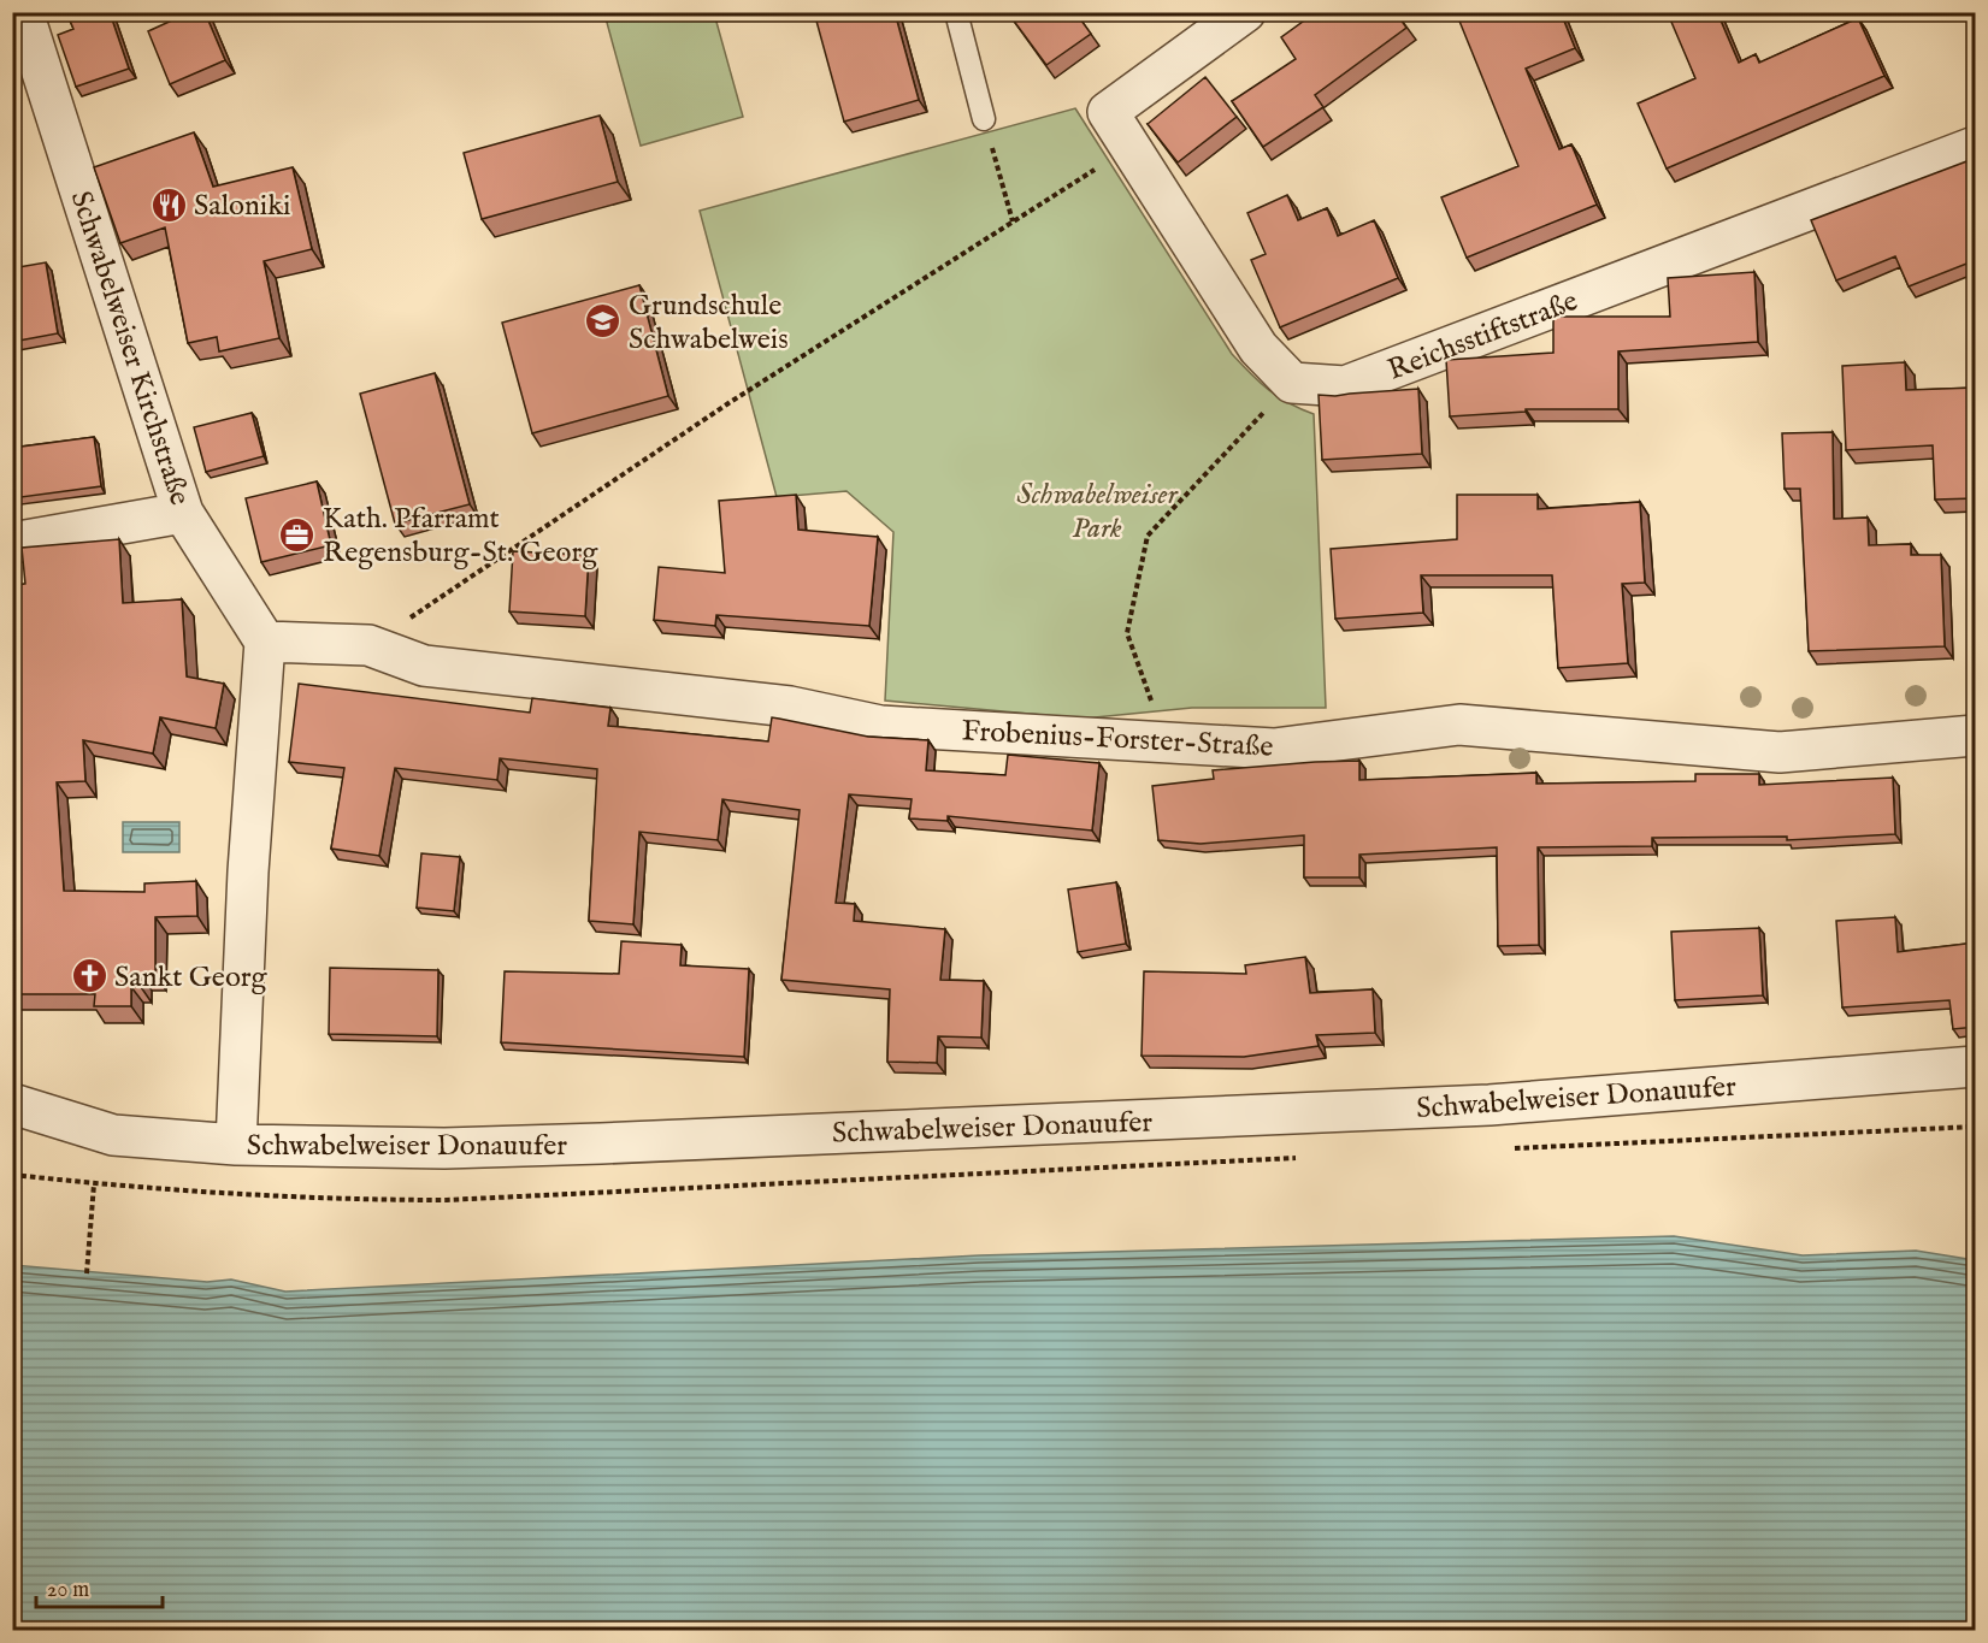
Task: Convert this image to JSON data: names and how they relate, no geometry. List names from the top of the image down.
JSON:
{
  "streets": {
    "street": [
      "Reichsstiftstraße",
      "Schwabelweiser Kirchstraße",
      "Frobenius-Forster-Straße",
      "Schwabelweiser Donauufer"
    ]
  },
  "crossings": [
    ["Schwabelweiser Kirchstraße", "Frobenius-Forster-Straße"]
  ],
  "parks": ["Schwabelweiser Park"],
  "places": {
    "restaurant": ["Saloniki"],
    "school or university": ["Grundschule Schwabelweis"],
    "office": ["Kath. Pfarramt Regensburg-St. Georg"],
    "church": ["Sankt Georg"]
  },
  "scale_bar": "20 m"
}
